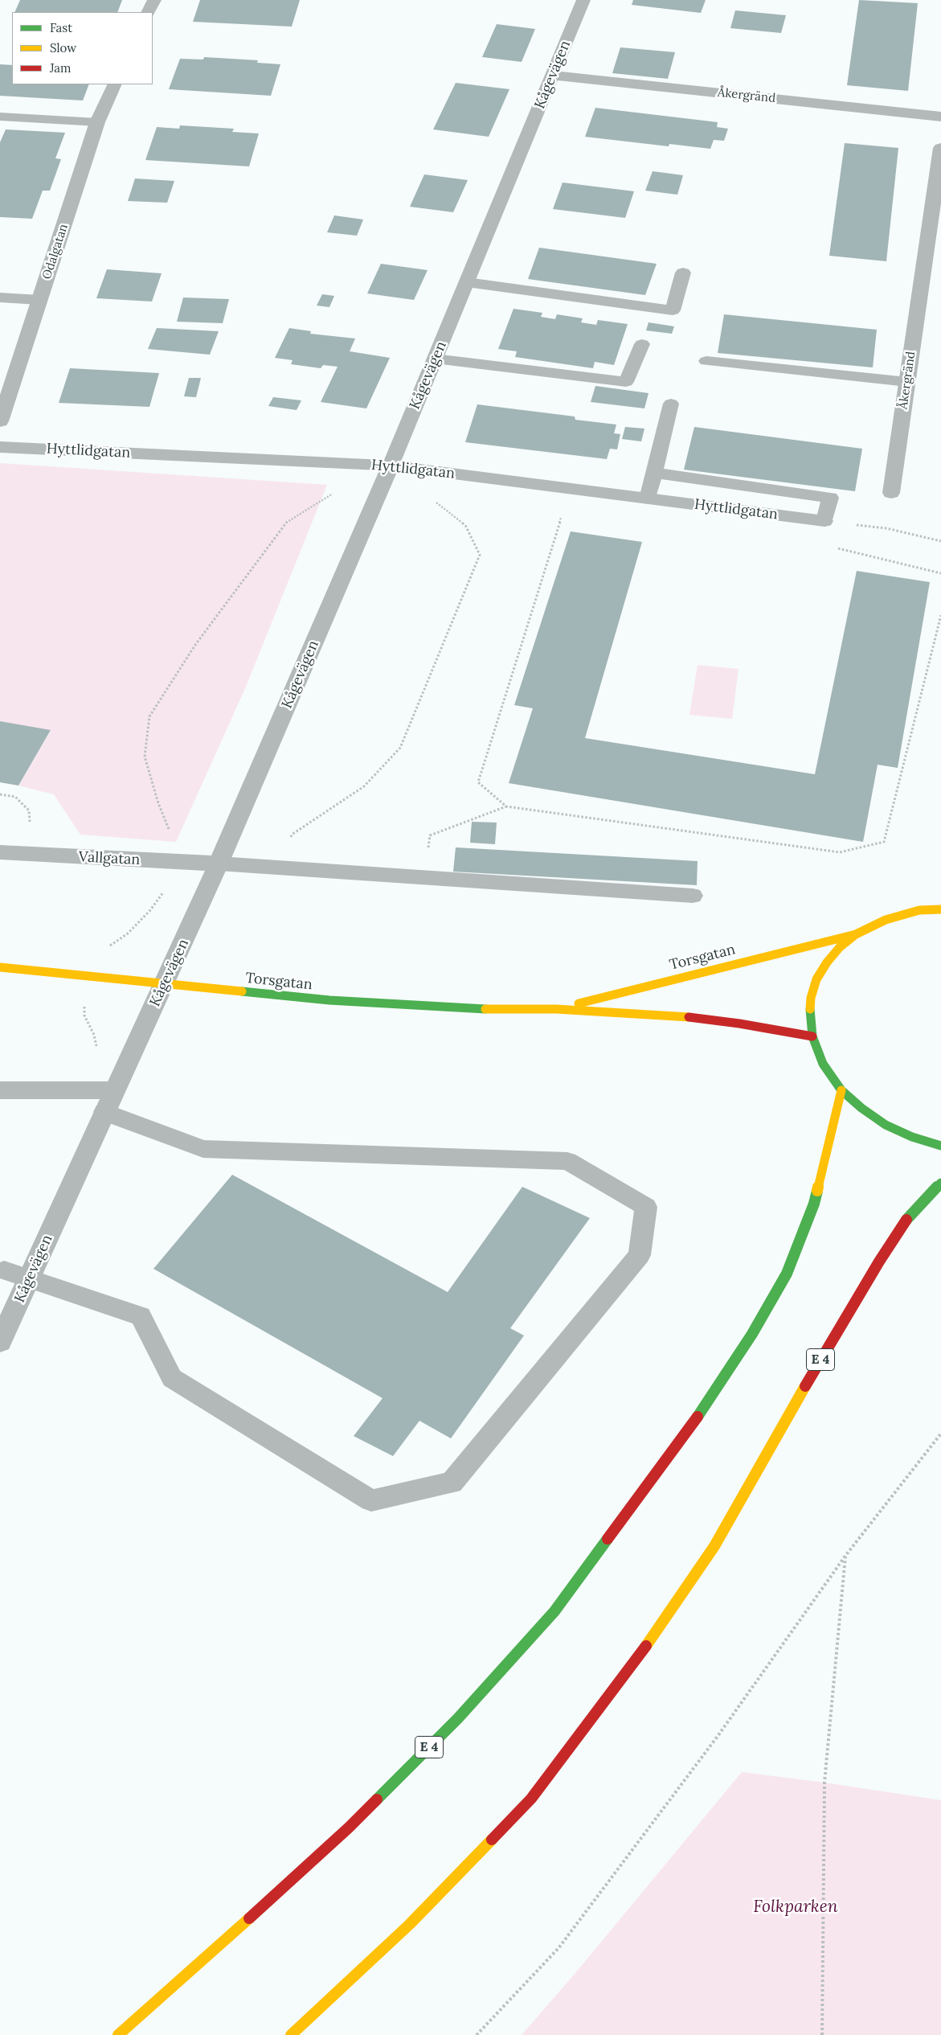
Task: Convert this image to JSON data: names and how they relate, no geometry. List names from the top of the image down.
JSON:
{
  "streets": {
    "main road": ["Torsgatan", "E 4"],
    "street": [
      "Kågevägen",
      "Åkergränd",
      "Odalgatan",
      "Hyttlidgatan",
      "Vallgatan"
    ]
  },
  "crossings": [
    ["Kågevägen", "Åkergränd"],
    ["Kågevägen", "Hyttlidgatan"],
    ["Kågevägen", "Vallgatan"],
    ["Kågevägen", "Torsgatan"]
  ],
  "parks": ["Folkparken"],
  "legend": ["Fast", "Slow", "Jam"]
}
